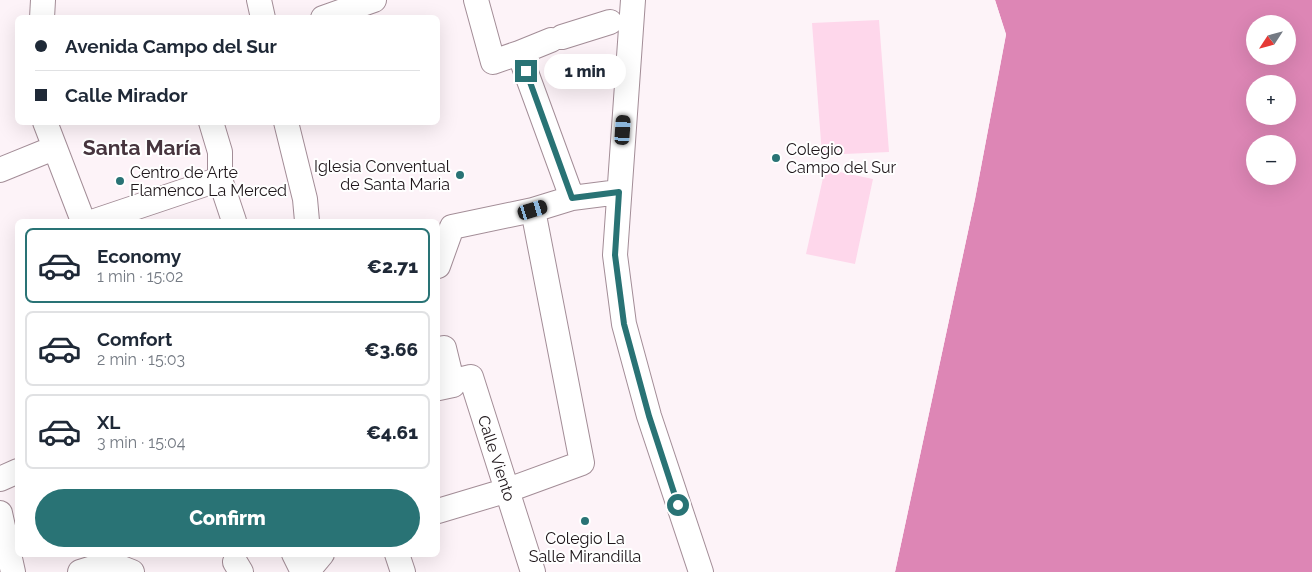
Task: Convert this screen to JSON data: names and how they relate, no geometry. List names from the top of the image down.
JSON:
{
  "streets": {
    "street": ["Calle Viento"]
  },
  "districts": ["Santa María"],
  "places": [
    "Colegio Campo del Sur",
    "Iglesia Conventual de Santa Maria",
    "Centro de Arte Flamenco La Merced",
    "Colegio La Salle Mirandilla"
  ],
  "north": "bottom left",
  "page": {
    "map_buttons": ["+", "−"],
    "banner": ["Avenida Campo del Sur", "Calle Mirador"],
    "bubble": "1 min",
    "list": [
      {
        "name": "Economy",
        "note": "1 min · 15:02",
        "value": "€2.71"
      },
      {
        "name": "Comfort",
        "note": "2 min · 15:03",
        "value": "€3.66"
      },
      {
        "name": "XL",
        "note": "3 min · 15:04",
        "value": "€4.61"
      }
    ],
    "buttons": "Confirm"
  }
}
